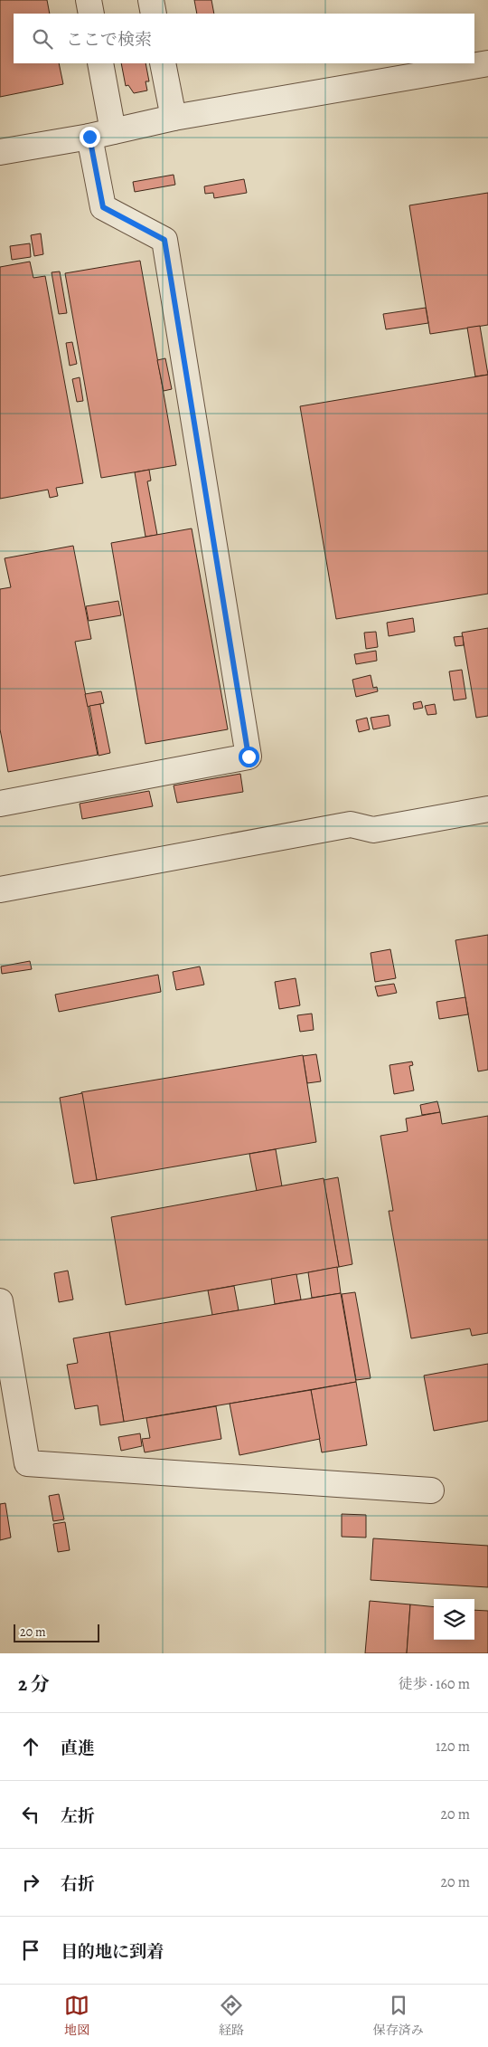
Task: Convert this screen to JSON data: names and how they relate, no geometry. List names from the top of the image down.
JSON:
{
  "scale_bar": "20 m",
  "page": {
    "search": "ここで検索",
    "scale": "20 m",
    "heading": ["2 分", "徒歩 · 160 m"],
    "list": [
      ["直進", "120 m"],
      ["左折", "20 m"],
      ["右折", "20 m"],
      "目的地に到着"
    ],
    "nav": ["地図", "経路", "保存済み"]
  }
}
